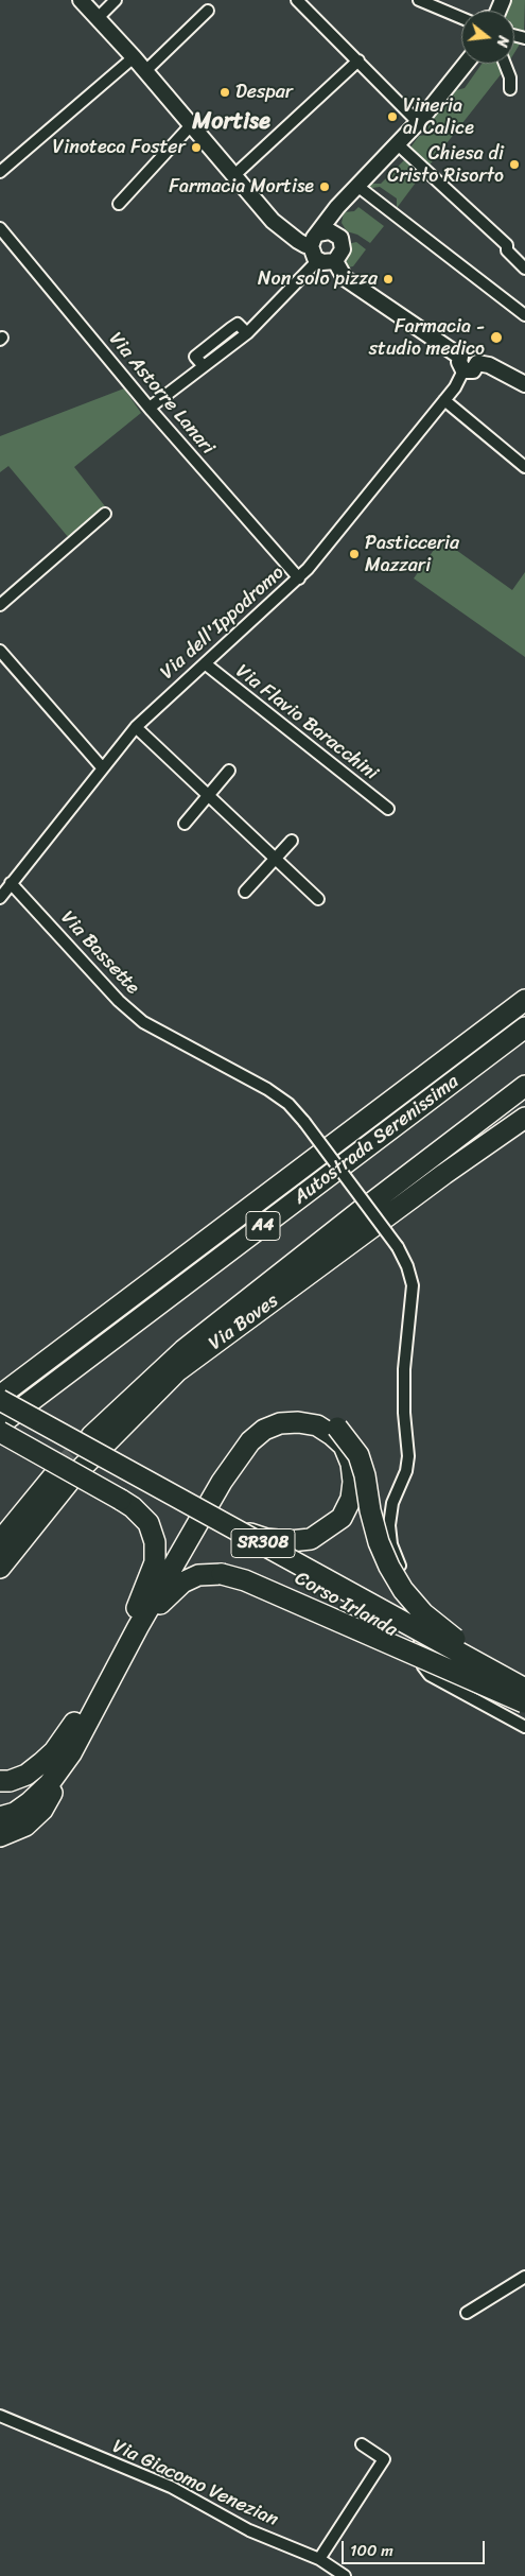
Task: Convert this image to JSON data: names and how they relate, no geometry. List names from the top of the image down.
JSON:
{
  "streets": {
    "highway": [
      "Autostrada Serenissima",
      "A4",
      "Via Boves",
      "SR308",
      "Corso Irlanda"
    ],
    "street": [
      "Via Astorre Lanari",
      "Via dell'Ippodromo",
      "Via Flavio Baracchini",
      "Via Bassette",
      "Via Giacomo Venezian"
    ]
  },
  "crossings": [
    ["Via Astorre Lanari", "Via dell'Ippodromo"],
    ["Via dell'Ippodromo", "Via Flavio Baracchini"],
    ["Via dell'Ippodromo", "Via Bassette"]
  ],
  "districts": ["Mortise"],
  "places": [
    "Despar",
    "Vineria al Calice",
    "Vinoteca Foster",
    "Chiesa di Cristo Risorto",
    "Farmacia Mortise",
    "Non solo pizza",
    "Farmacia - studio medico",
    "Pasticceria Mazzari"
  ],
  "scale_bar": "100 m",
  "north": "right"
}
